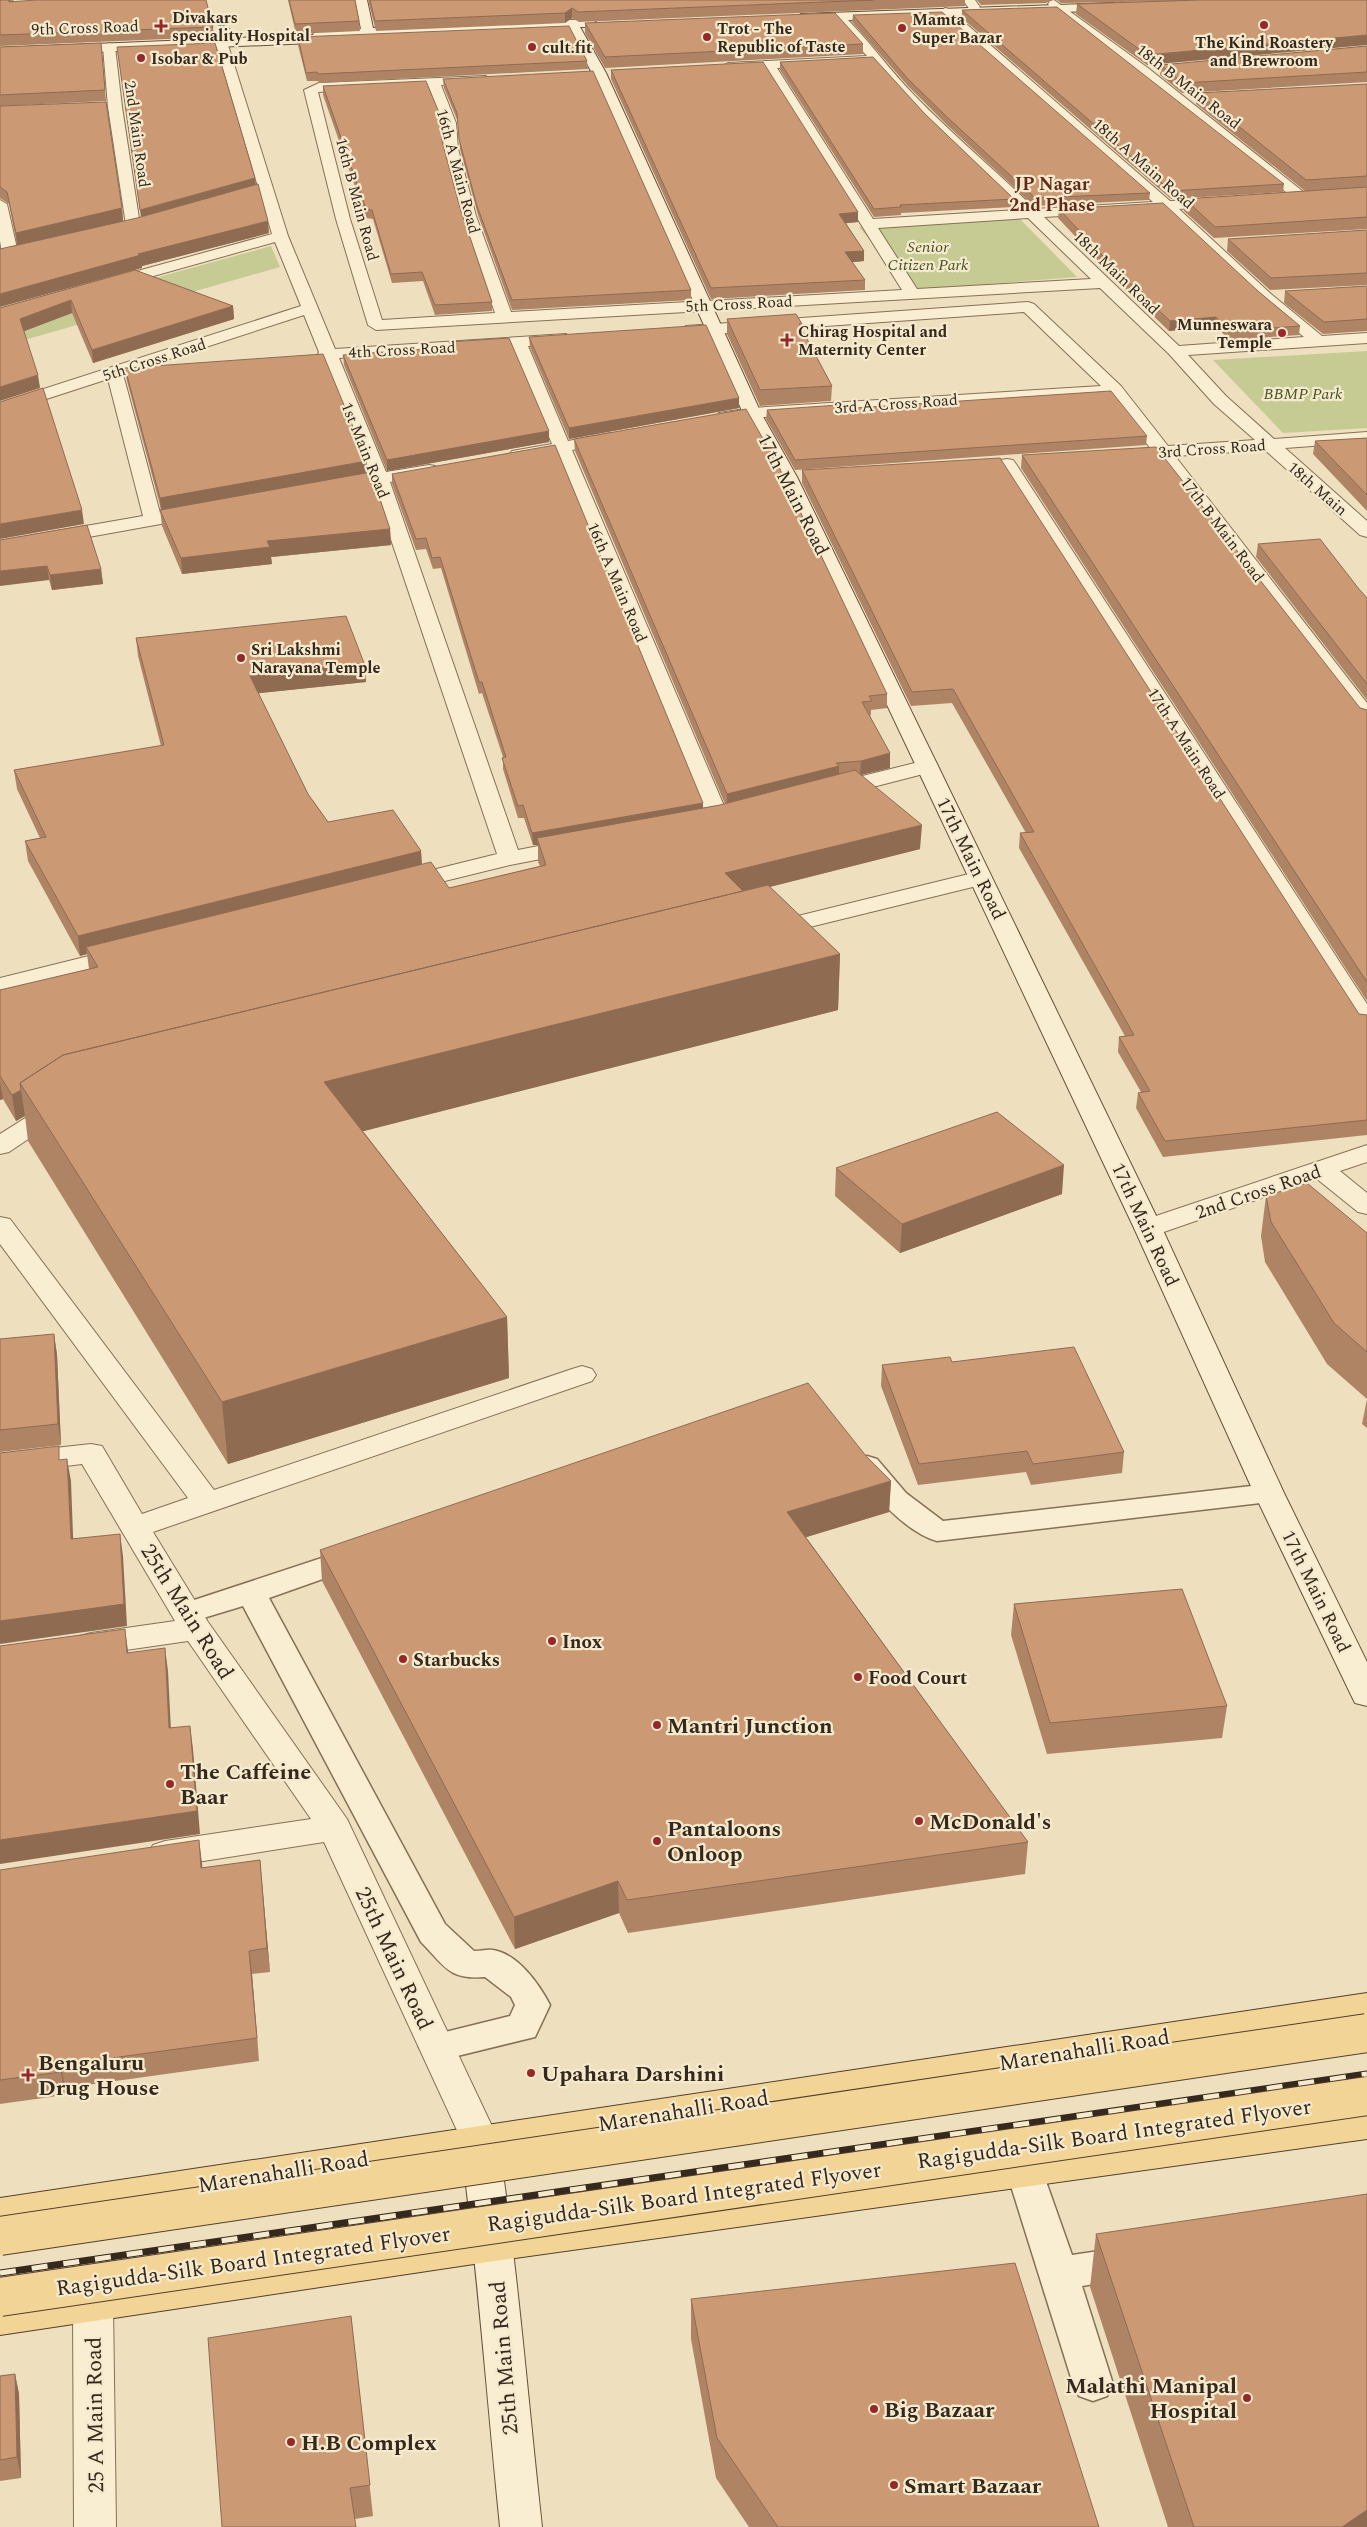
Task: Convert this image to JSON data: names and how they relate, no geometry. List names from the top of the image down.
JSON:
{
  "streets": {
    "main road": ["Marenahalli Road", "Ragigudda-Silk Board Integrated Flyover"],
    "street": [
      "9th Cross Road",
      "18th B Main Road",
      "2nd Main Road",
      "18th A Main Road",
      "16th A Main Road",
      "16th B Main Road",
      "18th Main Road",
      "5th Cross Road",
      "4th Cross Road",
      "3rd A Cross Road",
      "3rd Cross Road",
      "1st Main Road",
      "18th Main",
      "17th Main Road",
      "17th B Main Road",
      "17th A Main Road",
      "2nd Cross Road",
      "25th Main Road",
      "25 A Main Road"
    ]
  },
  "crossings": [
    ["9th Cross Road", "2nd Main Road"],
    ["9th Cross Road", "1st Main Road"],
    ["9th Cross Road", "17th Main Road"],
    ["16th A Main Road", "16th B Main Road"],
    ["16th A Main Road", "5th Cross Road"],
    ["16th A Main Road", "4th Cross Road"],
    ["16th B Main Road", "5th Cross Road"],
    ["18th Main Road", "5th Cross Road"],
    ["18th Main Road", "3rd Cross Road"],
    ["18th Main Road", "18th Main"],
    ["5th Cross Road", "1st Main Road"],
    ["5th Cross Road", "17th Main Road"],
    ["4th Cross Road", "1st Main Road"],
    ["3rd A Cross Road", "17th Main Road"],
    ["3rd A Cross Road", "17th B Main Road"],
    ["3rd Cross Road", "18th Main"],
    ["3rd Cross Road", "17th B Main Road"],
    ["17th Main Road", "17th B Main Road"],
    ["17th Main Road", "2nd Cross Road"],
    ["25th Main Road", "Marenahalli Road"]
  ],
  "districts": ["JP Nagar 2nd Phase"],
  "parks": ["Senior Citizen Park", "BBMP Park"],
  "places": {
    "other": [
      "The Kind Roastery and Brewroom",
      "Mamta Super Bazar",
      "Trot - The Republic of Taste",
      "cult.fit",
      "Isobar & Pub",
      "Munneswara Temple",
      "Sri Lakshmi Narayana Temple",
      "Inox",
      "Starbucks",
      "Food Court",
      "Mantri Junction",
      "The Caffeine Baar",
      "McDonald's",
      "Pantaloons Onloop",
      "Upahara Darshini",
      "Malathi Manipal Hospital",
      "Big Bazaar",
      "H.B Complex",
      "Smart Bazaar"
    ],
    "health": ["Divakars speciality Hospital", "Chirag Hospital and Maternity Center", "Bengaluru Drug House"]
  }
}
